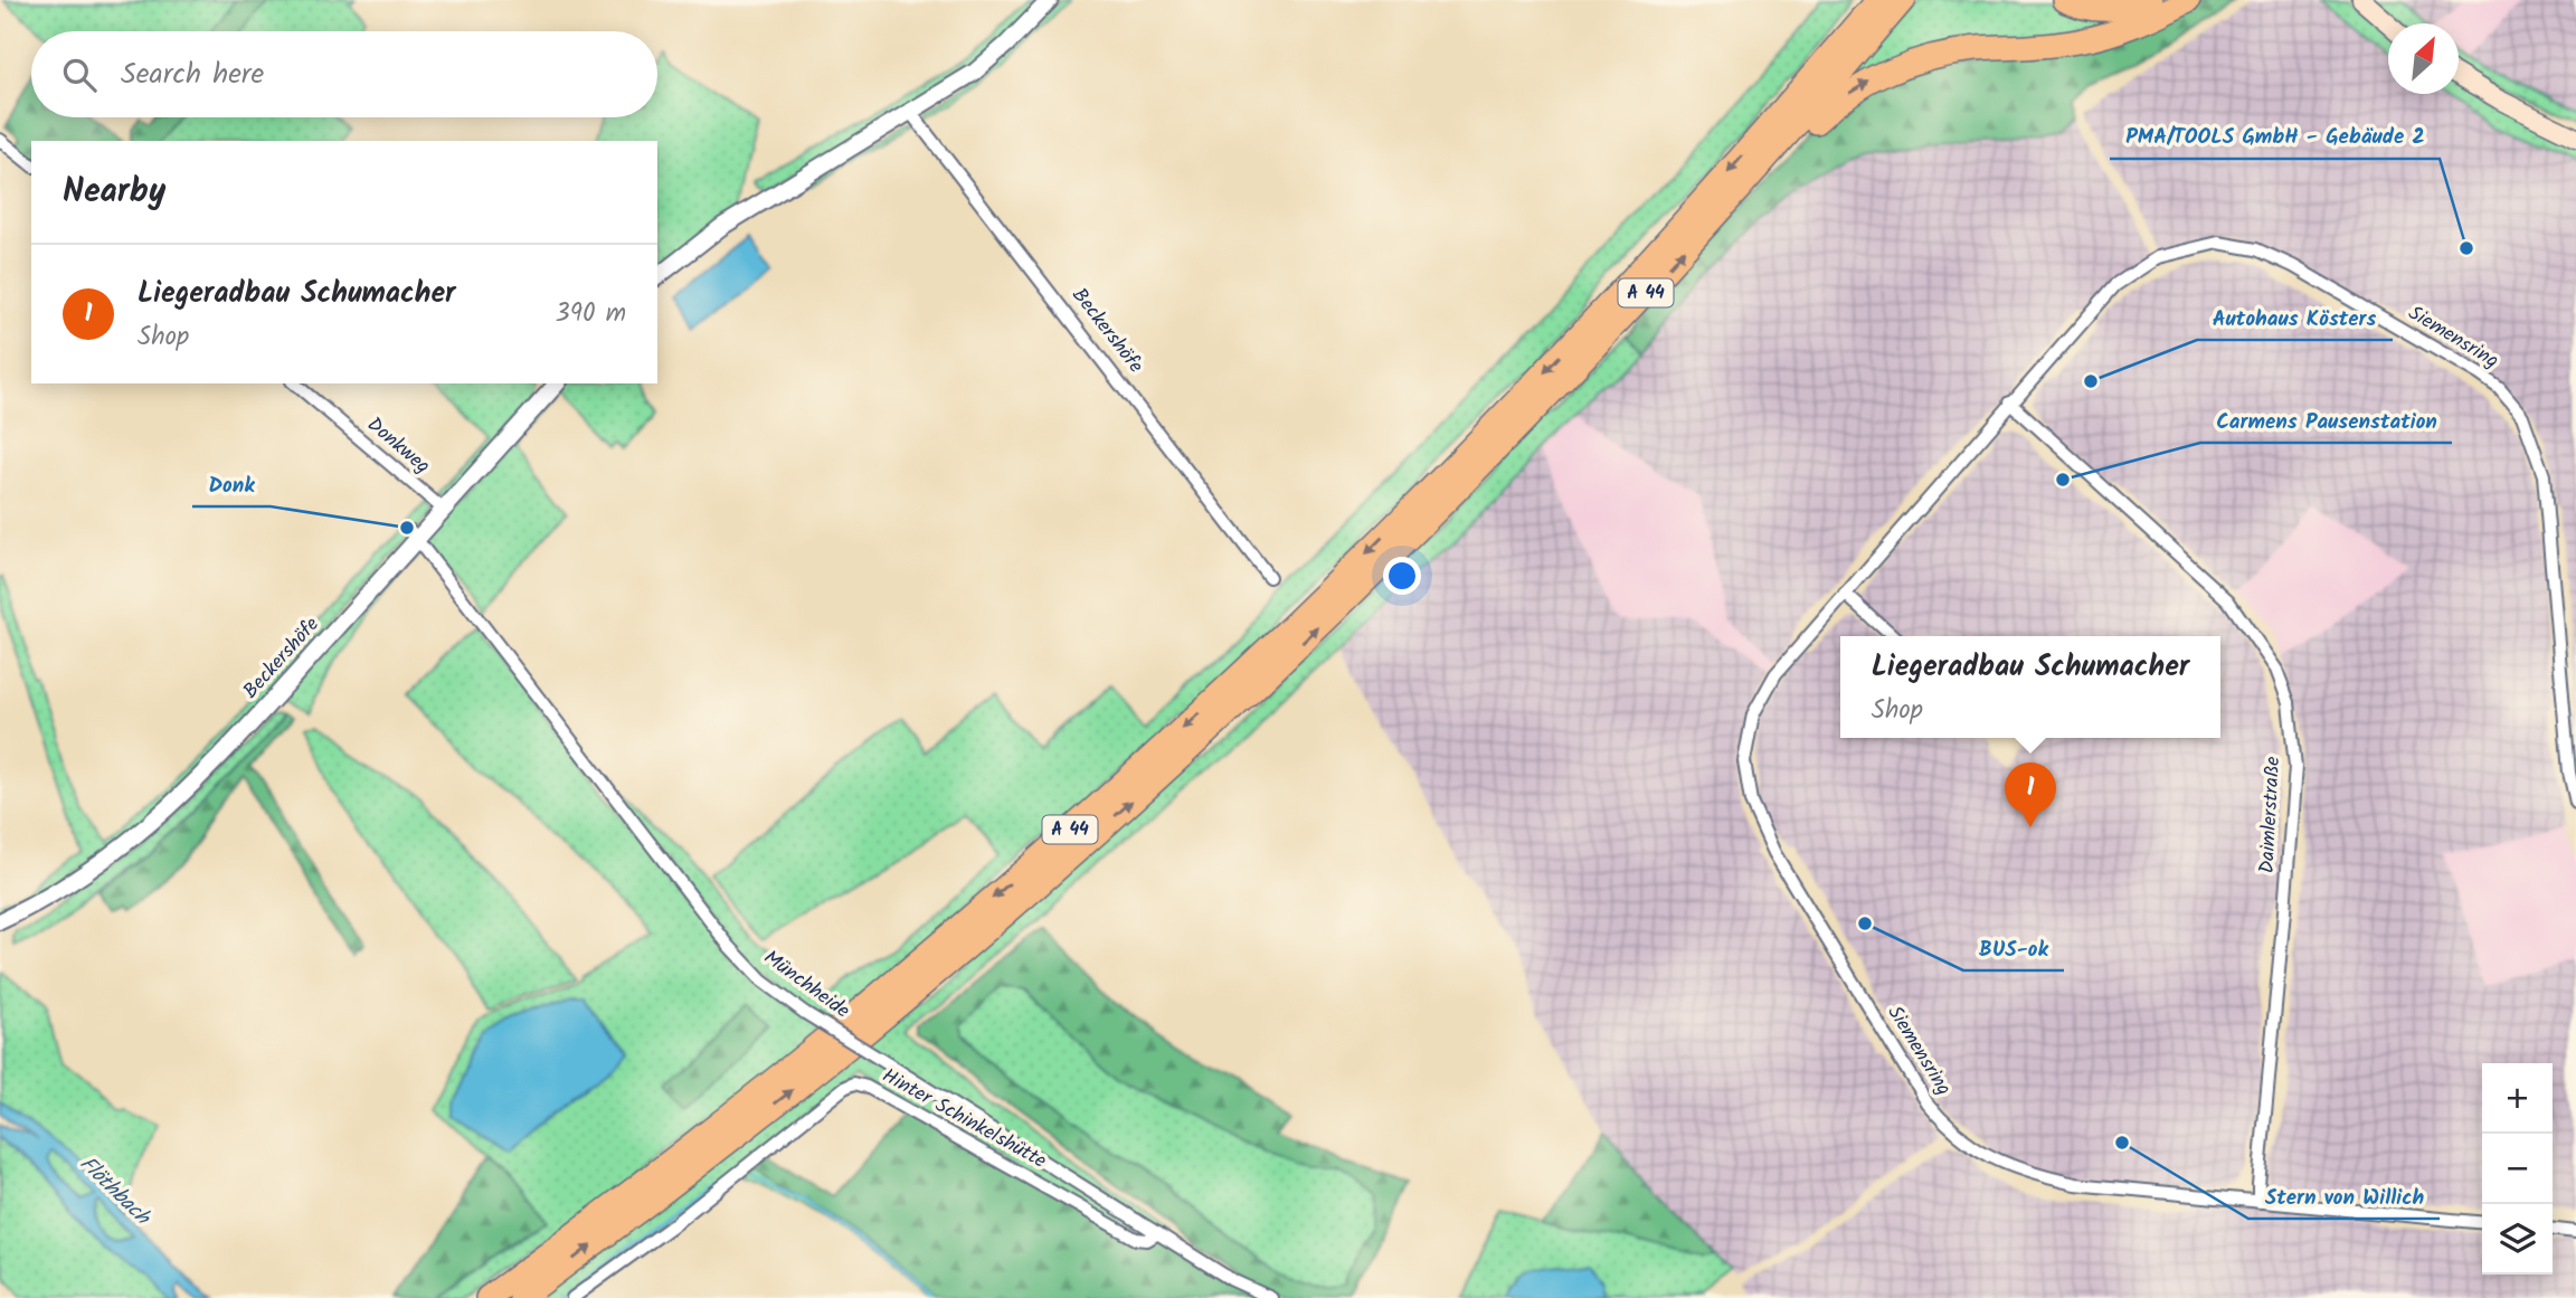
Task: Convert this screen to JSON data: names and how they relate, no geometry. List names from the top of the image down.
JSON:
{
  "streets": {
    "highway": ["A 44"],
    "street": [
      "Beckershöfe",
      "Siemensring",
      "Donkweg",
      "Daimlerstraße",
      "Münchheide",
      "Hinter Schinkelshütte"
    ]
  },
  "crossings": [
    ["Beckershöfe", "Donkweg"],
    ["Beckershöfe", "Münchheide"],
    ["Siemensring", "Daimlerstraße"],
    ["Münchheide", "Hinter Schinkelshütte"]
  ],
  "water": ["Flöthbach"],
  "places": [
    "PMA/TOOLS GmbH - Gebäude 2",
    "Autohaus Kösters",
    "Carmens Pausenstation",
    "Donk",
    "BUS-ok",
    "Stern von Willich"
  ],
  "north": "top right",
  "page": {
    "search": "Search here",
    "heading": "Nearby",
    "list": [
      {
        "mark": "1",
        "name": "Liegeradbau Schumacher",
        "note": "Shop",
        "value": "390 m"
      }
    ],
    "popup": ["Liegeradbau Schumacher", "Shop"],
    "pins": "1",
    "map_buttons": ["+", "−"]
  }
}
